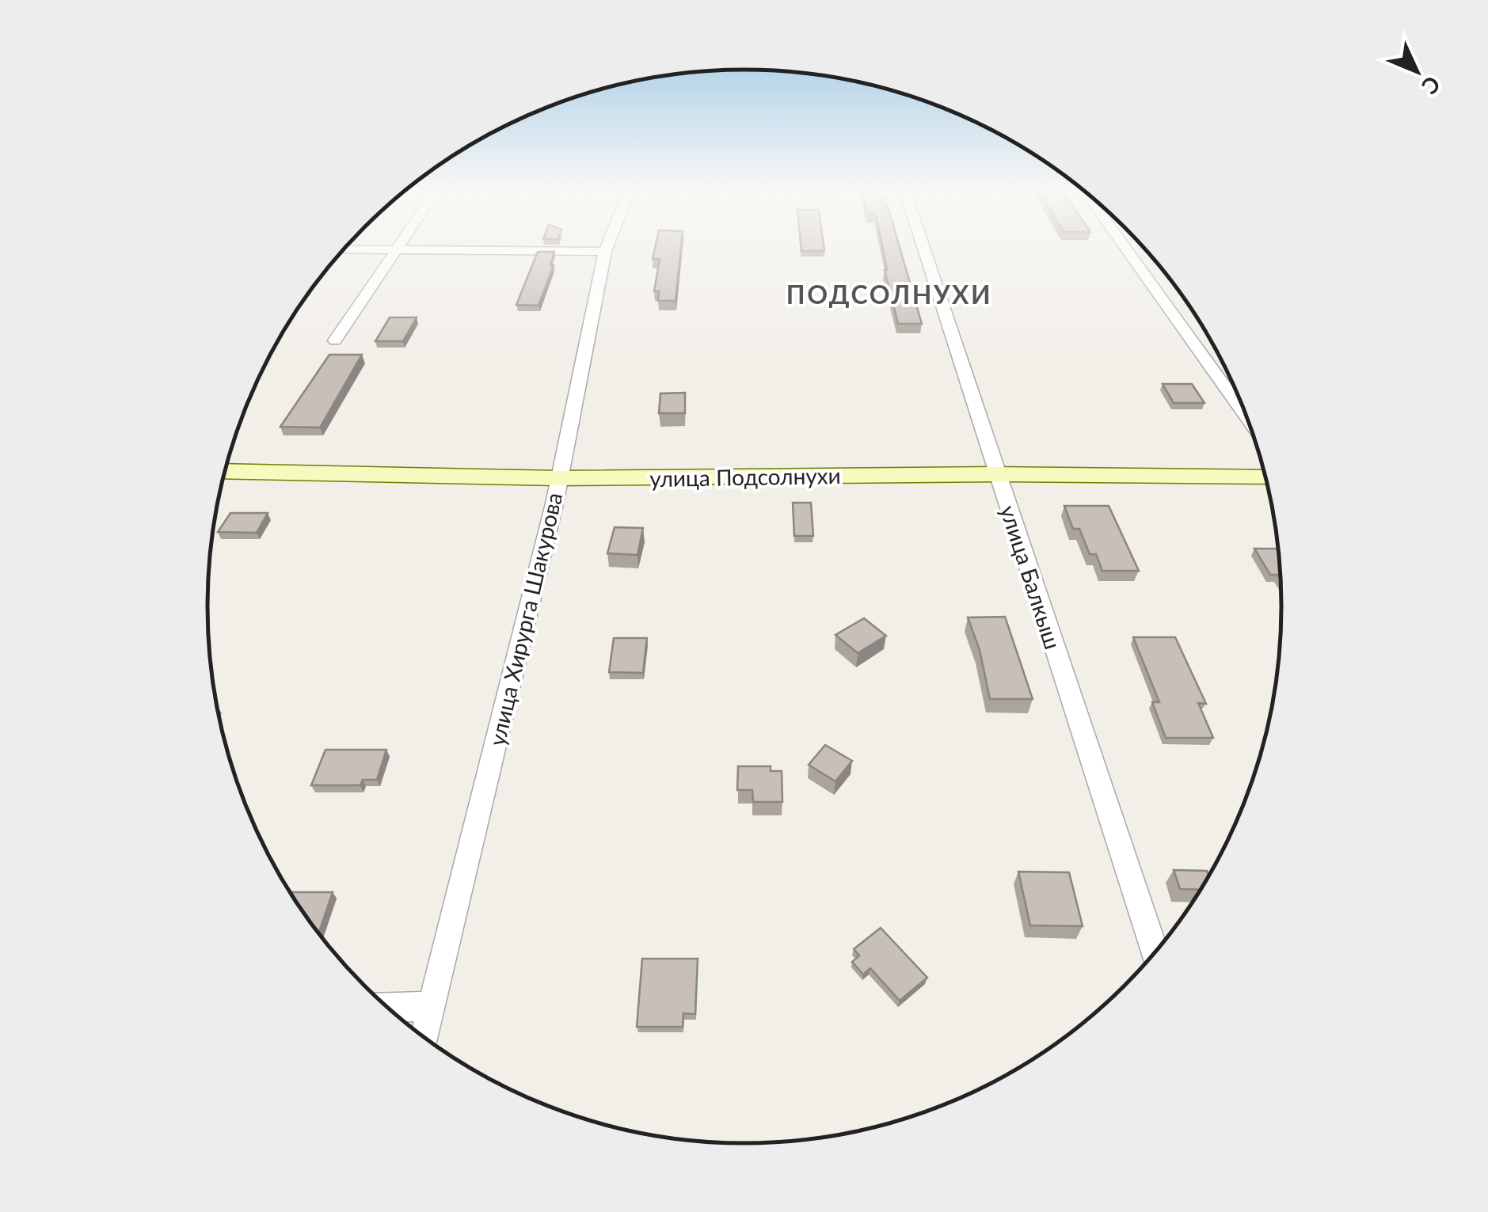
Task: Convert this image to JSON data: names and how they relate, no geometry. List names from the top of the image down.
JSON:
{
  "streets": {
    "street": ["улица Подсолнухи", "улица Балкыш", "улица Хирурга Шакурова"]
  },
  "crossings": [
    ["улица Подсолнухи", "улица Балкыш"],
    ["улица Подсолнухи", "улица Хирурга Шакурова"]
  ],
  "districts": ["ПОДСОЛНУХИ"],
  "north": "bottom right"
}
